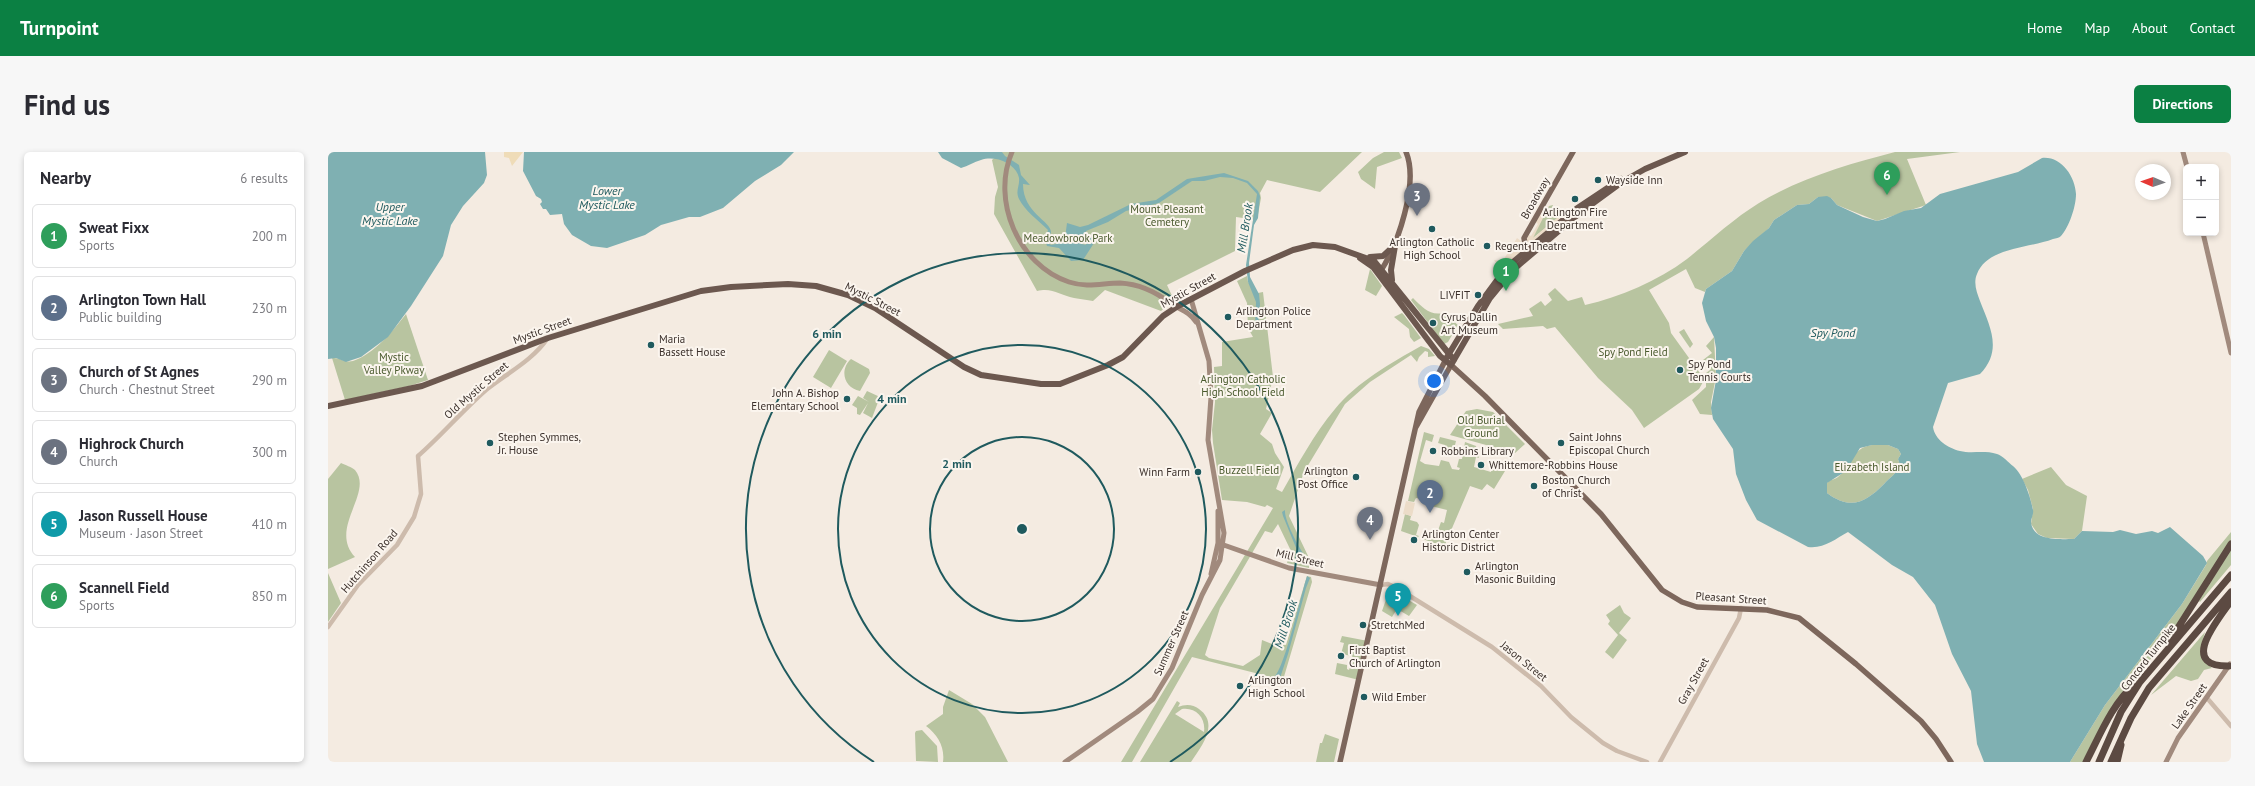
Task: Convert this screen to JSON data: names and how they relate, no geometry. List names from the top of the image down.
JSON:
{
  "streets": {
    "highway": ["Mystic Street", "Concord Turnpike"],
    "main road": [
      "Broadway",
      "Mill Street",
      "Pleasant Street",
      "Summer Street",
      "Lake Street"
    ],
    "street": [
      "Old Mystic Street",
      "Hutchinson Road",
      "Jason Street",
      "Gray Street"
    ]
  },
  "crossings": [
    ["Mystic Street", "Old Mystic Street"],
    ["Mystic Street", "Pleasant Street"],
    ["Mystic Street", "Summer Street"],
    ["Old Mystic Street", "Hutchinson Road"],
    ["Mill Street", "Summer Street"],
    ["Mill Street", "Jason Street"],
    ["Pleasant Street", "Gray Street"]
  ],
  "water": [
    "Lower Mystic Lake",
    "Upper Mystic Lake",
    "Mill Brook",
    "Spy Pond"
  ],
  "parks": [
    "Mount Pleasant Cemetery",
    "Meadowbrook Park",
    "Spy Pond Field",
    "Mystic Valley Pkway",
    "Arlington Catholic High School Field",
    "Old Burial Ground",
    "Elizabeth Island",
    "Buzzell Field"
  ],
  "places": [
    "Wayside Inn",
    "Arlington Fire Department",
    "Arlington Catholic High School",
    "Regent Theatre",
    "LIVFIT",
    "Arlington Police Department",
    "Cyrus Dallin Art Museum",
    "Maria Bassett House",
    "Spy Pond Tennis Courts",
    "John A. Bishop Elementary School",
    "Stephen Symmes, Jr. House",
    "Saint Johns Episcopal Church",
    "Robbins Library",
    "Whittemore-Robbins House",
    "Winn Farm",
    "Arlington Post Office",
    "Boston Church of Christ",
    "Arlington Center Historic District",
    "Arlington Masonic Building",
    "StretchMed",
    "First Baptist Church of Arlington",
    "Arlington High School",
    "Wild Ember"
  ],
  "north": "left",
  "page": {
    "header": "Turnpoint",
    "nav": [
      "Home",
      "Map",
      "About",
      "Contact"
    ],
    "buttons": "Directions",
    "title": "Find us",
    "heading": ["Nearby", "6 results"],
    "pins": [
      "6",
      "3",
      "1",
      "2",
      "4",
      "5"
    ],
    "map_buttons": ["+", "−"],
    "list": [
      {
        "mark": "1",
        "name": "Sweat Fixx",
        "note": "Sports",
        "value": "200 m"
      },
      {
        "mark": "2",
        "name": "Arlington Town Hall",
        "note": "Public building",
        "value": "230 m"
      },
      {
        "mark": "3",
        "name": "Church of St Agnes",
        "note": "Church · Chestnut Street",
        "value": "290 m"
      },
      {
        "mark": "4",
        "name": "Highrock Church",
        "note": "Church",
        "value": "300 m"
      },
      {
        "mark": "5",
        "name": "Jason Russell House",
        "note": "Museum · Jason Street",
        "value": "410 m"
      },
      {
        "mark": "6",
        "name": "Scannell Field",
        "note": "Sports",
        "value": "850 m"
      }
    ]
  },
  "rings": ["6 min", "4 min", "2 min"]
}
